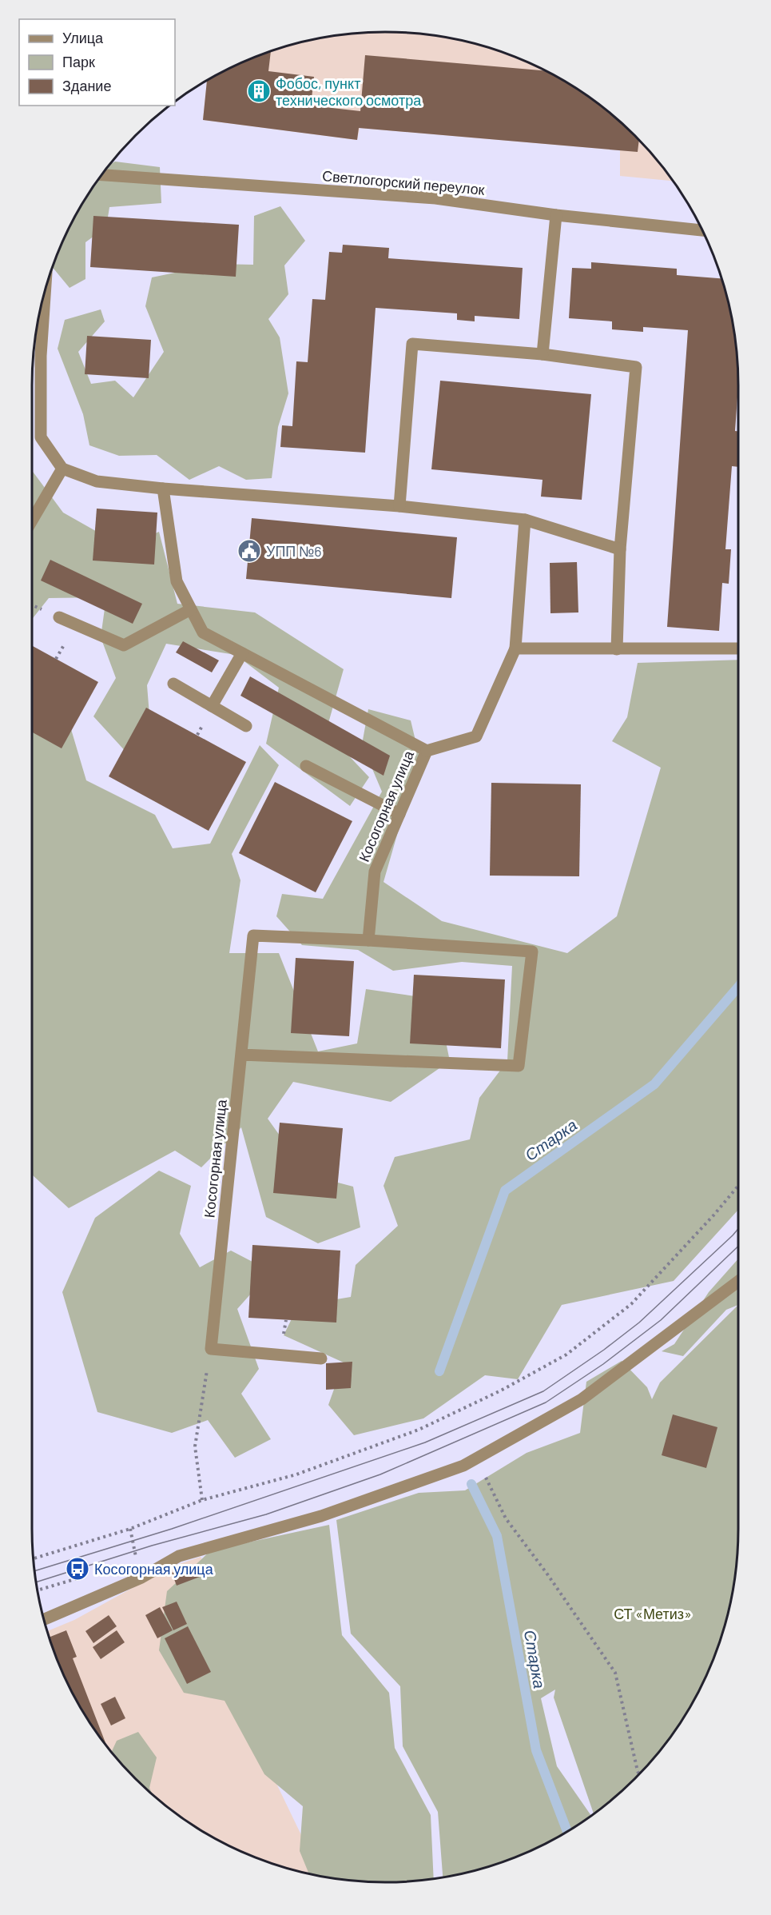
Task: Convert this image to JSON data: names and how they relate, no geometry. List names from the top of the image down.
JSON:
{
  "streets": {
    "street": ["Светлогорский переулок", "Косогорная улица"]
  },
  "water": ["Старка"],
  "parks": ["СТ «Метиз»"],
  "places": {
    "building": ["Фобос, пункт технического осмотра"],
    "public building": ["УПП №6"],
    "bus stop": ["Косогорная улица"]
  },
  "legend": ["Улица", "Парк", "Здание"]
}
